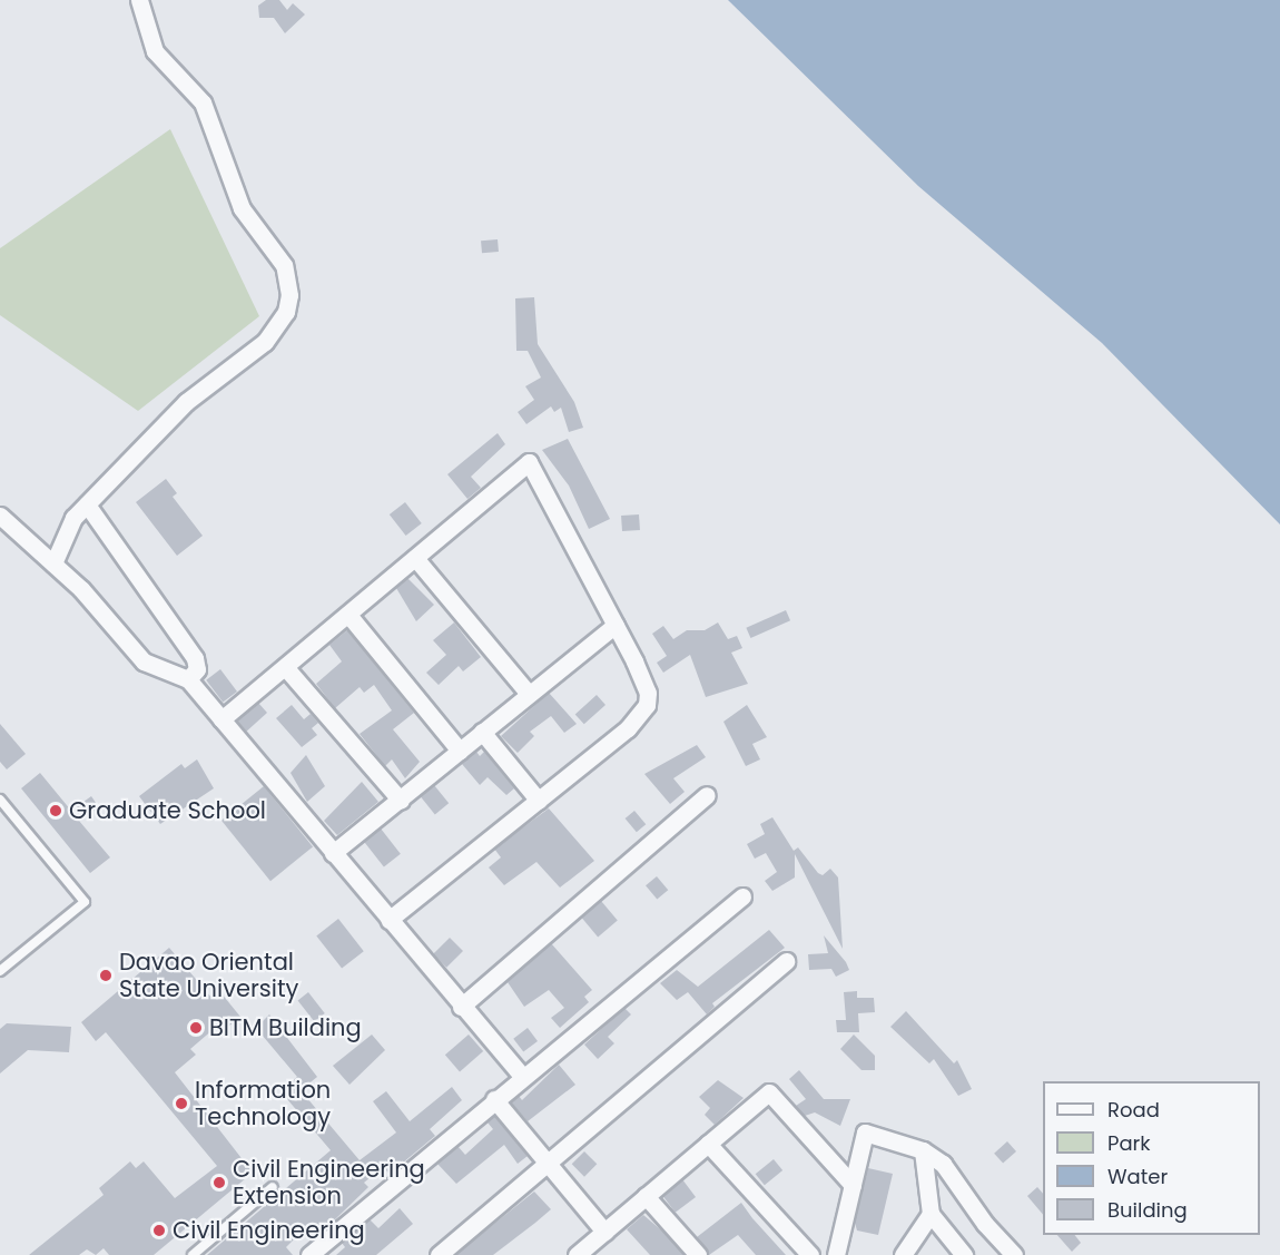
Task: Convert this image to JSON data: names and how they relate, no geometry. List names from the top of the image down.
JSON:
{
  "places": [
    "Graduate School",
    "Davao Oriental State University",
    "BITM Building",
    "Information Technology",
    "Civil Engineering Extension",
    "Civil Engineering"
  ],
  "legend": [
    "Road",
    "Park",
    "Water",
    "Building"
  ]
}
